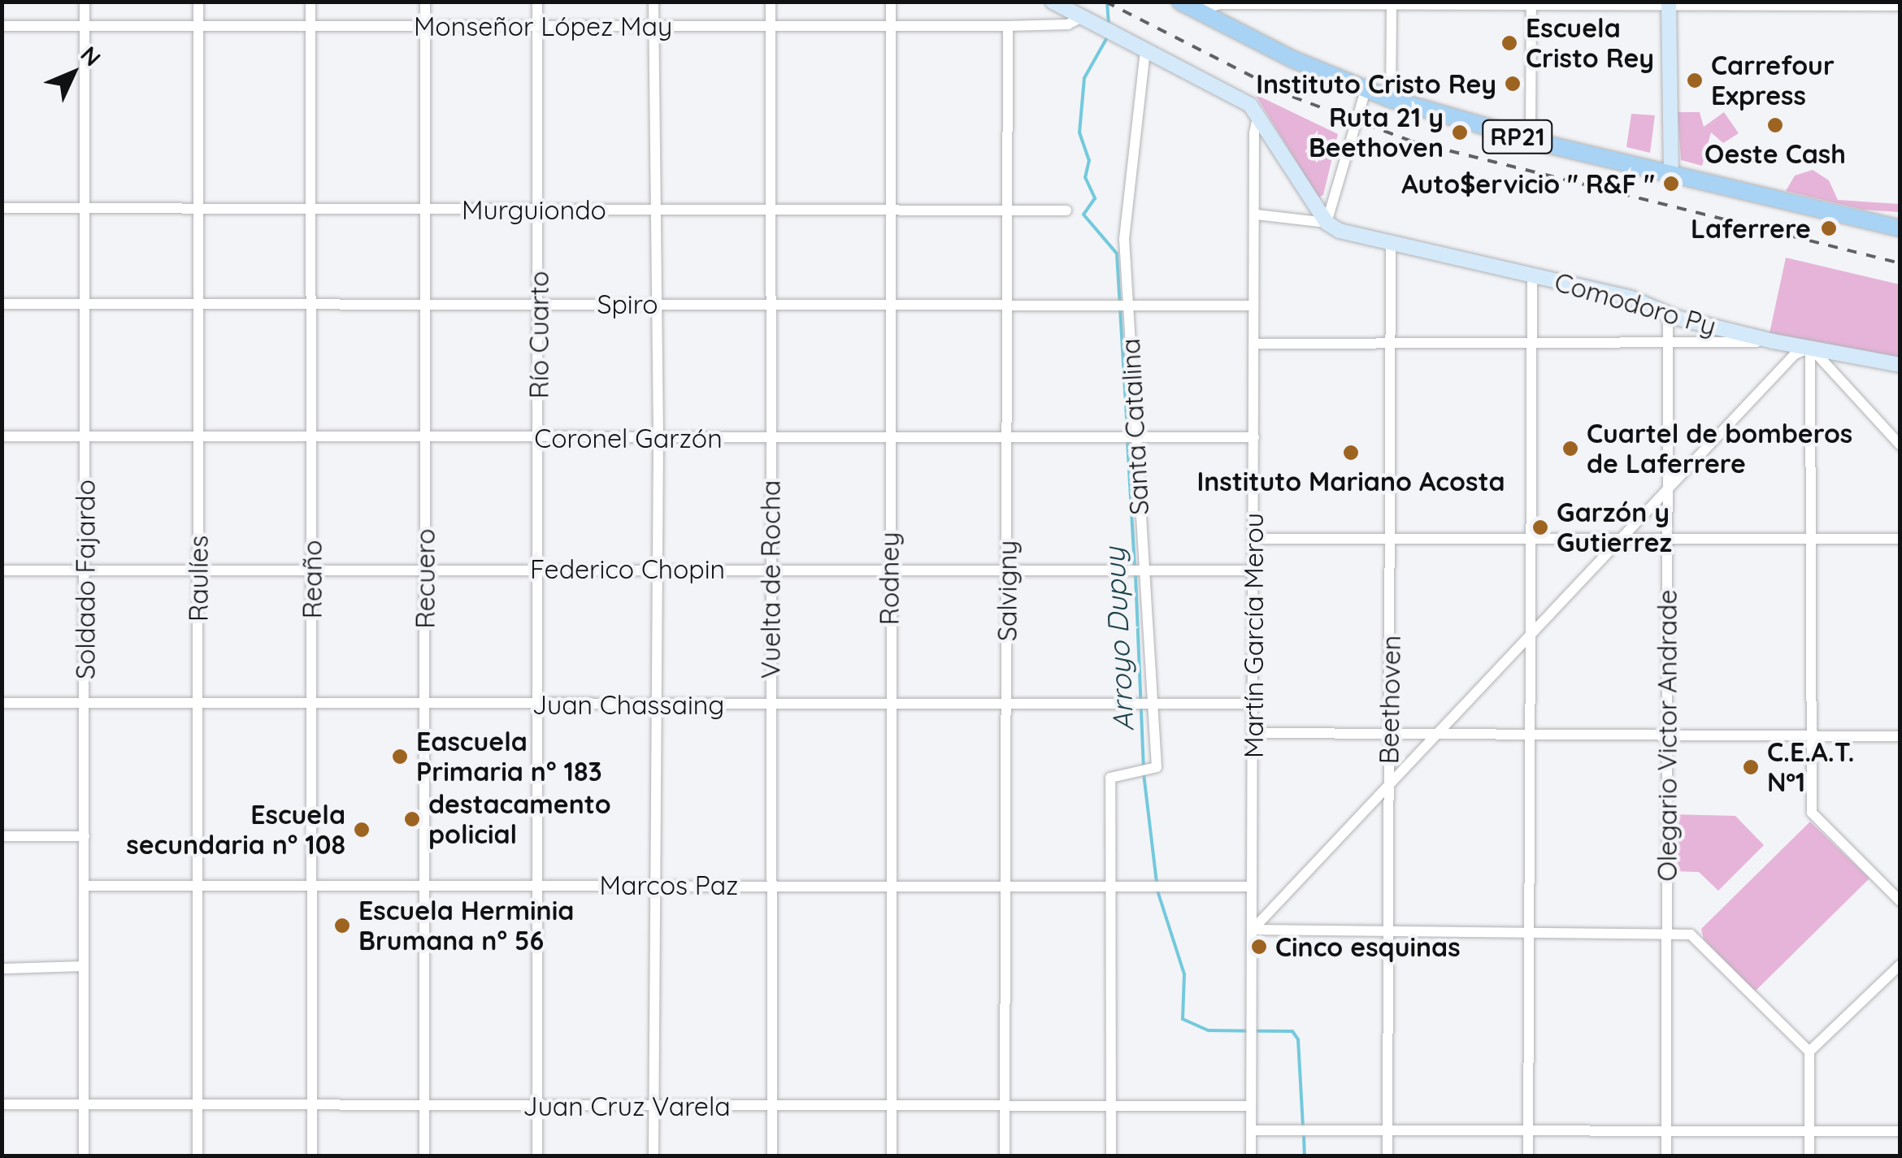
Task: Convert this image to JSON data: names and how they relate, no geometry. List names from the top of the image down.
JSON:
{
  "streets": {
    "main road": ["RP21", "Comodoro Py"],
    "street": [
      "Monseñor López May",
      "Murguiondo",
      "Spiro",
      "Río Cuarto",
      "Santa Catalina",
      "Coronel Garzón",
      "Federico Chopin",
      "Raulíes",
      "Recuero",
      "Rodney",
      "Soldado Fajardo",
      "Reaño",
      "Vuelta de Rocha",
      "Salvigny",
      "Martín García Merou",
      "Beethoven",
      "Juan Chassaing",
      "Olegario Victor Andrade",
      "Marcos Paz",
      "Juan Cruz Varela"
    ]
  },
  "crossings": [
    ["Monseñor López May", "Río Cuarto"],
    ["Monseñor López May", "Raulíes"],
    ["Monseñor López May", "Recuero"],
    ["Monseñor López May", "Rodney"],
    ["Monseñor López May", "Soldado Fajardo"],
    ["Monseñor López May", "Reaño"],
    ["Monseñor López May", "Vuelta de Rocha"],
    ["Monseñor López May", "Salvigny"],
    ["Murguiondo", "Río Cuarto"],
    ["Murguiondo", "Raulíes"],
    ["Murguiondo", "Recuero"],
    ["Murguiondo", "Rodney"],
    ["Murguiondo", "Soldado Fajardo"],
    ["Murguiondo", "Reaño"],
    ["Murguiondo", "Vuelta de Rocha"],
    ["Murguiondo", "Salvigny"],
    ["Spiro", "Río Cuarto"],
    ["Spiro", "Santa Catalina"],
    ["Spiro", "Raulíes"],
    ["Spiro", "Recuero"],
    ["Spiro", "Rodney"],
    ["Spiro", "Soldado Fajardo"],
    ["Spiro", "Reaño"],
    ["Spiro", "Vuelta de Rocha"],
    ["Spiro", "Salvigny"],
    ["Spiro", "Martín García Merou"],
    ["Comodoro Py", "Martín García Merou"],
    ["Comodoro Py", "Beethoven"],
    ["Comodoro Py", "Olegario Victor Andrade"],
    ["Río Cuarto", "Coronel Garzón"],
    ["Río Cuarto", "Federico Chopin"],
    ["Río Cuarto", "Juan Chassaing"],
    ["Río Cuarto", "Marcos Paz"],
    ["Río Cuarto", "Juan Cruz Varela"],
    ["Santa Catalina", "Coronel Garzón"],
    ["Santa Catalina", "Federico Chopin"],
    ["Santa Catalina", "Juan Chassaing"],
    ["Santa Catalina", "Marcos Paz"],
    ["Santa Catalina", "Juan Cruz Varela"],
    ["Coronel Garzón", "Raulíes"],
    ["Coronel Garzón", "Recuero"],
    ["Coronel Garzón", "Rodney"],
    ["Coronel Garzón", "Soldado Fajardo"],
    ["Coronel Garzón", "Reaño"],
    ["Coronel Garzón", "Vuelta de Rocha"],
    ["Coronel Garzón", "Salvigny"],
    ["Coronel Garzón", "Martín García Merou"],
    ["Federico Chopin", "Raulíes"],
    ["Federico Chopin", "Recuero"],
    ["Federico Chopin", "Rodney"],
    ["Federico Chopin", "Soldado Fajardo"],
    ["Federico Chopin", "Reaño"],
    ["Federico Chopin", "Vuelta de Rocha"],
    ["Federico Chopin", "Salvigny"],
    ["Federico Chopin", "Martín García Merou"],
    ["Raulíes", "Juan Chassaing"],
    ["Raulíes", "Marcos Paz"],
    ["Raulíes", "Juan Cruz Varela"],
    ["Recuero", "Juan Chassaing"],
    ["Recuero", "Marcos Paz"],
    ["Recuero", "Juan Cruz Varela"],
    ["Rodney", "Juan Chassaing"],
    ["Rodney", "Marcos Paz"],
    ["Rodney", "Juan Cruz Varela"],
    ["Soldado Fajardo", "Juan Chassaing"],
    ["Soldado Fajardo", "Marcos Paz"],
    ["Soldado Fajardo", "Juan Cruz Varela"],
    ["Reaño", "Juan Chassaing"],
    ["Reaño", "Marcos Paz"],
    ["Reaño", "Juan Cruz Varela"],
    ["Vuelta de Rocha", "Juan Chassaing"],
    ["Vuelta de Rocha", "Marcos Paz"],
    ["Vuelta de Rocha", "Juan Cruz Varela"],
    ["Salvigny", "Juan Chassaing"],
    ["Salvigny", "Marcos Paz"],
    ["Salvigny", "Juan Cruz Varela"],
    ["Martín García Merou", "Juan Chassaing"],
    ["Martín García Merou", "Marcos Paz"],
    ["Martín García Merou", "Juan Cruz Varela"]
  ],
  "water": ["Arroyo Dupuy"],
  "places": [
    "Escuela Cristo Rey",
    "Carrefour Express",
    "Instituto Cristo Rey",
    "Oeste Cash",
    "Ruta 21 y Beethoven",
    "Auto$ervicio '' R&F ''",
    "Laferrere",
    "Cuartel de bomberos de Laferrere",
    "Instituto Mariano Acosta",
    "Garzón y Gutierrez",
    "Eascuela Primaria n° 183",
    "C.E.A.T. Nº1",
    "destacamento policial",
    "Escuela secundaria n° 108",
    "Escuela Herminia Brumana n° 56",
    "Cinco esquinas"
  ],
  "north": "top right"
}
